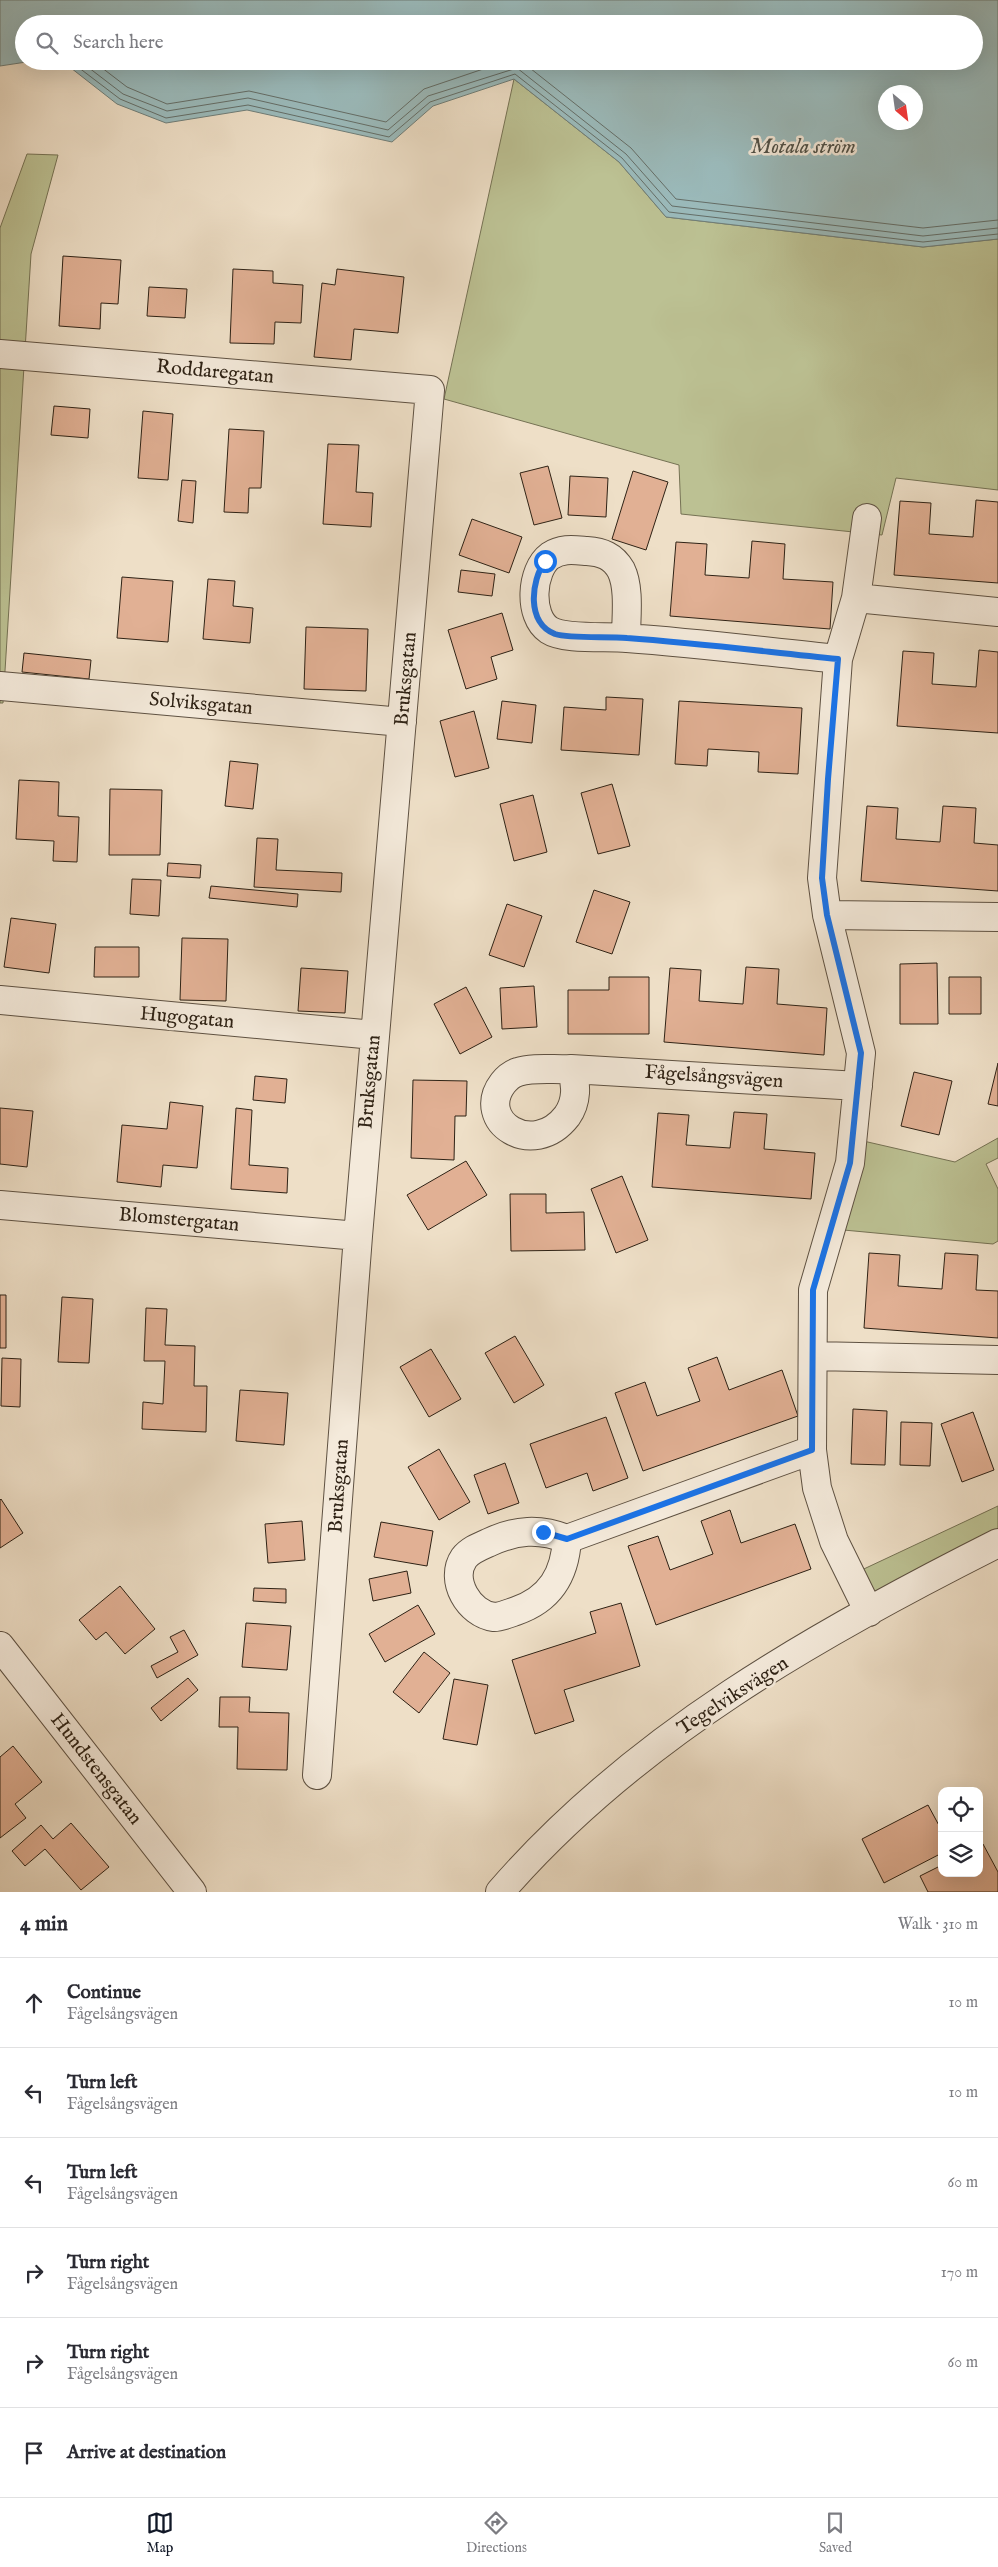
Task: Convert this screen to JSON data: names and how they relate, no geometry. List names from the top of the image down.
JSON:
{
  "streets": {
    "street": [
      "Roddaregatan",
      "Bruksgatan",
      "Solviksgatan",
      "Hugogatan",
      "Fågelsångsvägen",
      "Blomstergatan",
      "Tegelviksvägen",
      "Hundstensgatan"
    ]
  },
  "crossings": [
    ["Roddaregatan", "Bruksgatan"],
    ["Bruksgatan", "Solviksgatan"],
    ["Bruksgatan", "Hugogatan"],
    ["Bruksgatan", "Blomstergatan"]
  ],
  "water": ["Motala ström"],
  "north": "bottom right",
  "page": {
    "search": "Search here",
    "heading": ["4 min", "Walk · 310 m"],
    "list": [
      ["Continue", "Fågelsångsvägen", "10 m"],
      ["Turn left", "Fågelsångsvägen", "10 m"],
      ["Turn left", "Fågelsångsvägen", "60 m"],
      ["Turn right", "Fågelsångsvägen", "170 m"],
      ["Turn right", "Fågelsångsvägen", "60 m"],
      "Arrive at destination"
    ],
    "nav": ["Map", "Directions", "Saved"]
  }
}
